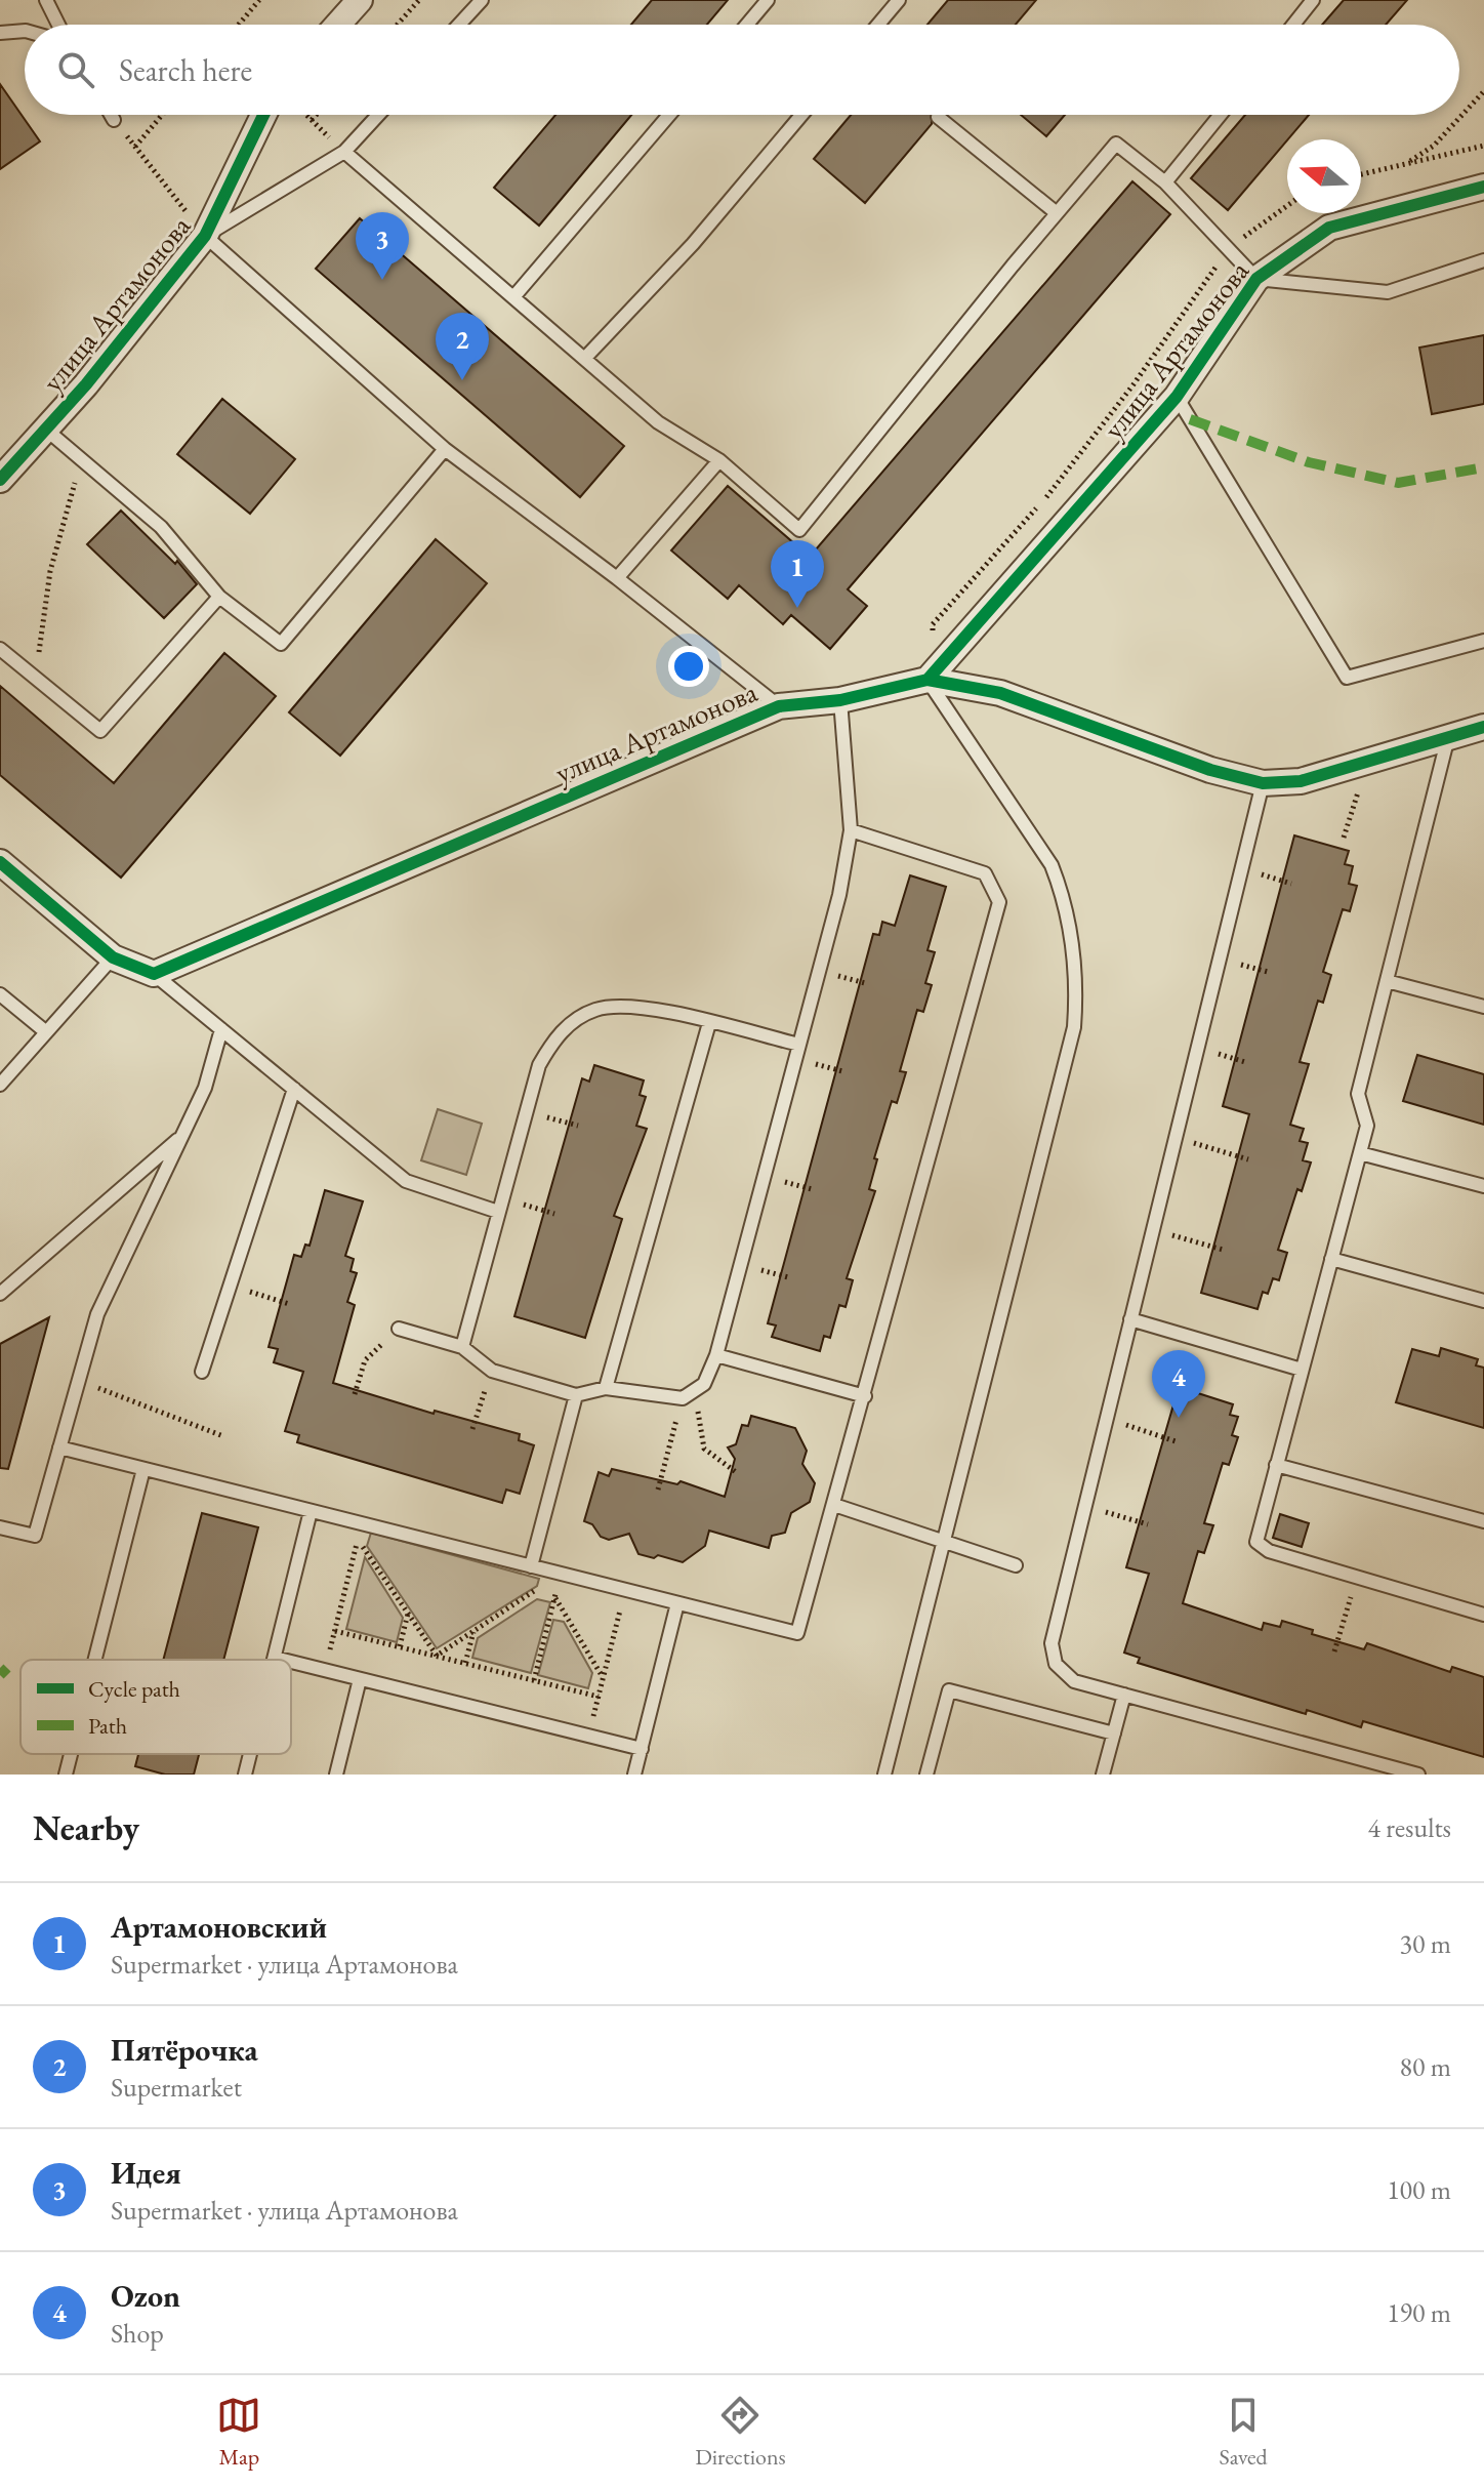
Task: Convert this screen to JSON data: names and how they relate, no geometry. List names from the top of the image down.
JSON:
{
  "streets": {
    "street": ["улица Артамонова"]
  },
  "legend": ["Cycle path", "Path"],
  "north": "left",
  "page": {
    "search": "Search here",
    "pins": [
      "3",
      "2",
      "1",
      "4"
    ],
    "heading": ["Nearby", "4 results"],
    "list": [
      {
        "mark": "1",
        "name": "Артамоновский",
        "note": "Supermarket · улица Артамонова",
        "value": "30 m"
      },
      {
        "mark": "2",
        "name": "Пятёрочка",
        "note": "Supermarket",
        "value": "80 m"
      },
      {
        "mark": "3",
        "name": "Идея",
        "note": "Supermarket · улица Артамонова",
        "value": "100 m"
      },
      {
        "mark": "4",
        "name": "Ozon",
        "note": "Shop",
        "value": "190 m"
      }
    ],
    "nav": ["Map", "Directions", "Saved"]
  }
}
